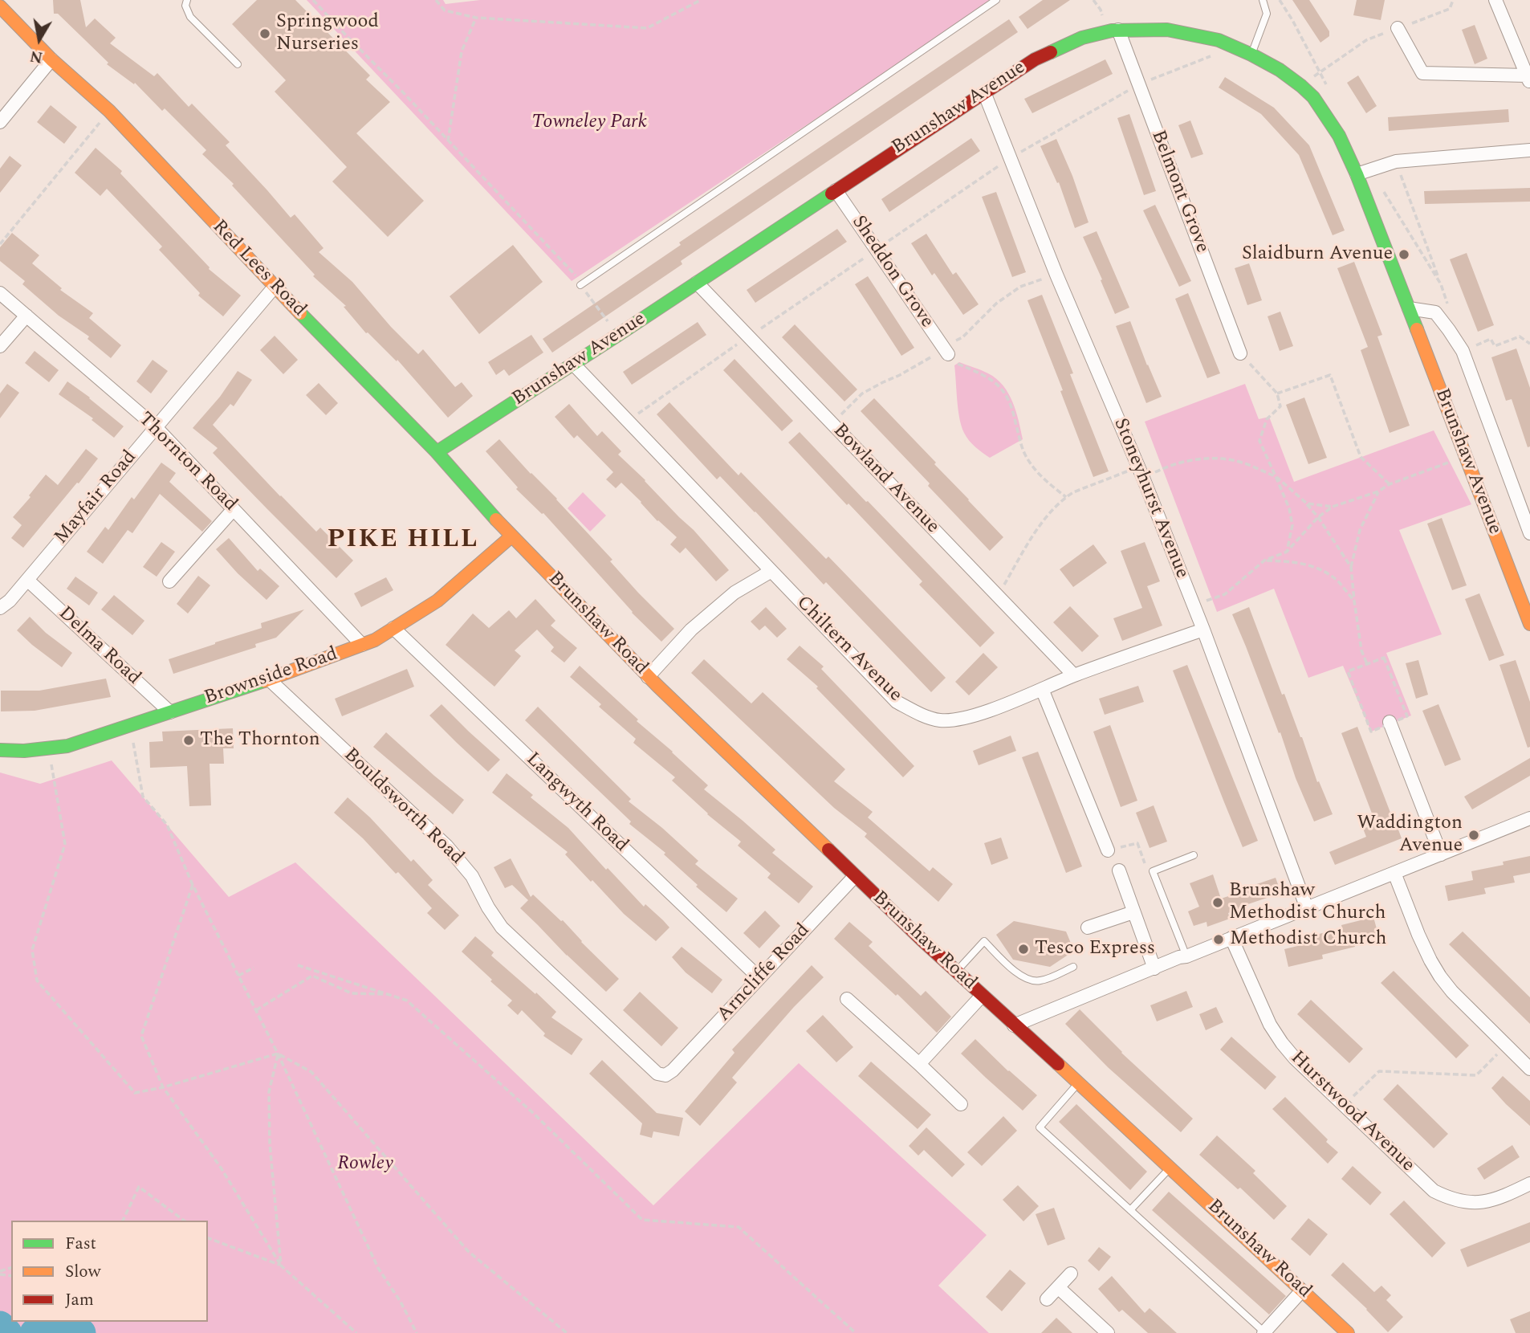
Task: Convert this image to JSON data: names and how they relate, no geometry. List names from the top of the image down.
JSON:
{
  "streets": {
    "street": [
      "Brunshaw Avenue",
      "Belmont Grove",
      "Red Lees Road",
      "Sheddon Grove",
      "Thornton Road",
      "Bowland Avenue",
      "Mayfair Road",
      "Stoneyhurst Avenue",
      "Brunshaw Road",
      "Delma Road",
      "Chiltern Avenue",
      "Brownside Road",
      "Langwyth Road",
      "Bouldsworth Road",
      "Arncliffe Road",
      "Hurstwood Avenue"
    ]
  },
  "crossings": [
    ["Brunshaw Avenue", "Belmont Grove"],
    ["Brunshaw Avenue", "Red Lees Road"],
    ["Brunshaw Avenue", "Sheddon Grove"],
    ["Brunshaw Avenue", "Bowland Avenue"],
    ["Brunshaw Avenue", "Stoneyhurst Avenue"],
    ["Brunshaw Avenue", "Chiltern Avenue"],
    ["Red Lees Road", "Mayfair Road"],
    ["Red Lees Road", "Brunshaw Road"],
    ["Red Lees Road", "Brownside Road"],
    ["Thornton Road", "Mayfair Road"],
    ["Thornton Road", "Brownside Road"],
    ["Bowland Avenue", "Chiltern Avenue"],
    ["Mayfair Road", "Delma Road"],
    ["Stoneyhurst Avenue", "Chiltern Avenue"],
    ["Brunshaw Road", "Brownside Road"],
    ["Brunshaw Road", "Arncliffe Road"],
    ["Delma Road", "Brownside Road"],
    ["Brownside Road", "Langwyth Road"],
    ["Brownside Road", "Bouldsworth Road"],
    ["Langwyth Road", "Arncliffe Road"],
    ["Bouldsworth Road", "Arncliffe Road"]
  ],
  "districts": ["PIKE HILL"],
  "parks": ["Towneley Park", "Rowley"],
  "places": [
    "Springwood Nurseries",
    "Slaidburn Avenue",
    "The Thornton",
    "Waddington Avenue",
    "Brunshaw Methodist Church",
    "Methodist Church",
    "Tesco Express"
  ],
  "legend": ["Fast", "Slow", "Jam"],
  "north": "bottom"
}
